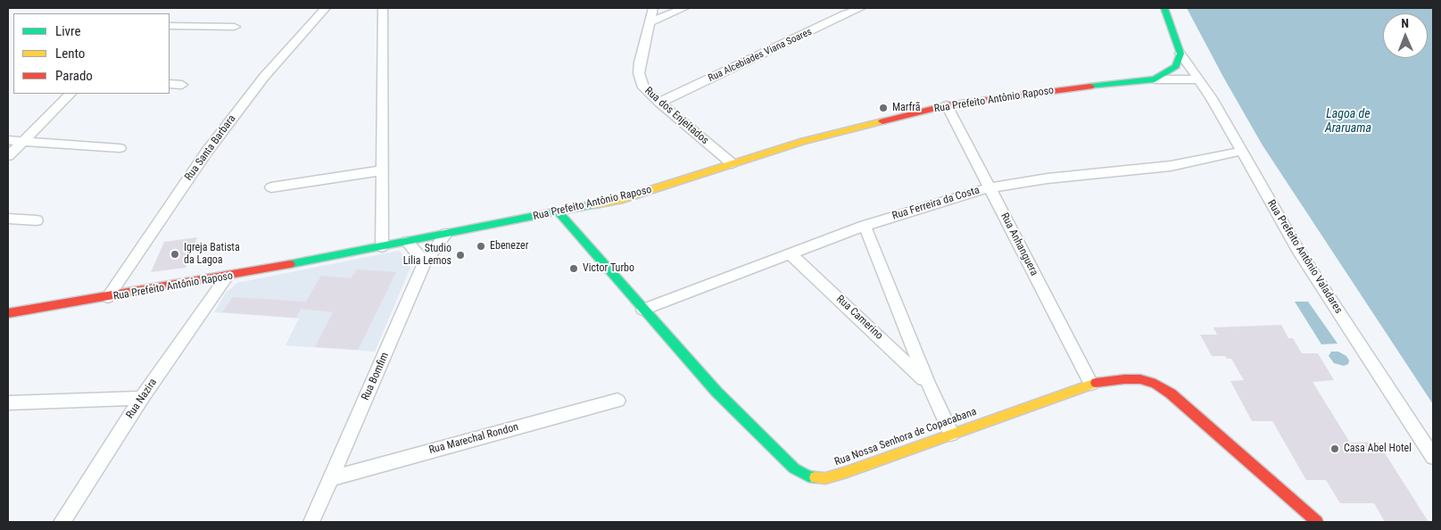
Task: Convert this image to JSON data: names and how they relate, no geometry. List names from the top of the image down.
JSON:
{
  "streets": {
    "street": [
      "Rua Alcebíades Viana Soares",
      "Rua Prefeito Antônio Raposo",
      "Rua dos Enjeitados",
      "Rua Santa Barbara",
      "Rua Ferreira da Costa",
      "Rua Anhanguera",
      "Rua Prefeito Antônio Valadares",
      "Rua Camerino",
      "Rua Bomfim",
      "Rua Nazira",
      "Rua Nossa Senhora de Copacabana",
      "Rua Marechal Rondon"
    ]
  },
  "crossings": [
    ["Rua Alcebíades Viana Soares", "Rua dos Enjeitados"],
    ["Rua Prefeito Antônio Raposo", "Rua dos Enjeitados"],
    ["Rua Prefeito Antônio Raposo", "Rua Santa Barbara"],
    ["Rua Prefeito Antônio Raposo", "Rua Anhanguera"],
    ["Rua Prefeito Antônio Raposo", "Rua Prefeito Antônio Valadares"],
    ["Rua Prefeito Antônio Raposo", "Rua Bomfim"],
    ["Rua Prefeito Antônio Raposo", "Rua Nazira"],
    ["Rua Prefeito Antônio Raposo", "Rua Nossa Senhora de Copacabana"],
    ["Rua Ferreira da Costa", "Rua Anhanguera"],
    ["Rua Ferreira da Costa", "Rua Prefeito Antônio Valadares"],
    ["Rua Ferreira da Costa", "Rua Camerino"],
    ["Rua Ferreira da Costa", "Rua Nossa Senhora de Copacabana"],
    ["Rua Anhanguera", "Rua Nossa Senhora de Copacabana"],
    ["Rua Camerino", "Rua Nossa Senhora de Copacabana"],
    ["Rua Bomfim", "Rua Marechal Rondon"]
  ],
  "water": ["Lagoa de Araruama"],
  "places": [
    "Marfrã",
    "Ebenezer",
    "Igreja Batista da Lagoa",
    "Studio Lilia Lemos",
    "Victor Turbo",
    "Casa Abel Hotel"
  ],
  "legend": ["Livre", "Lento", "Parado"],
  "north": "top"
}
